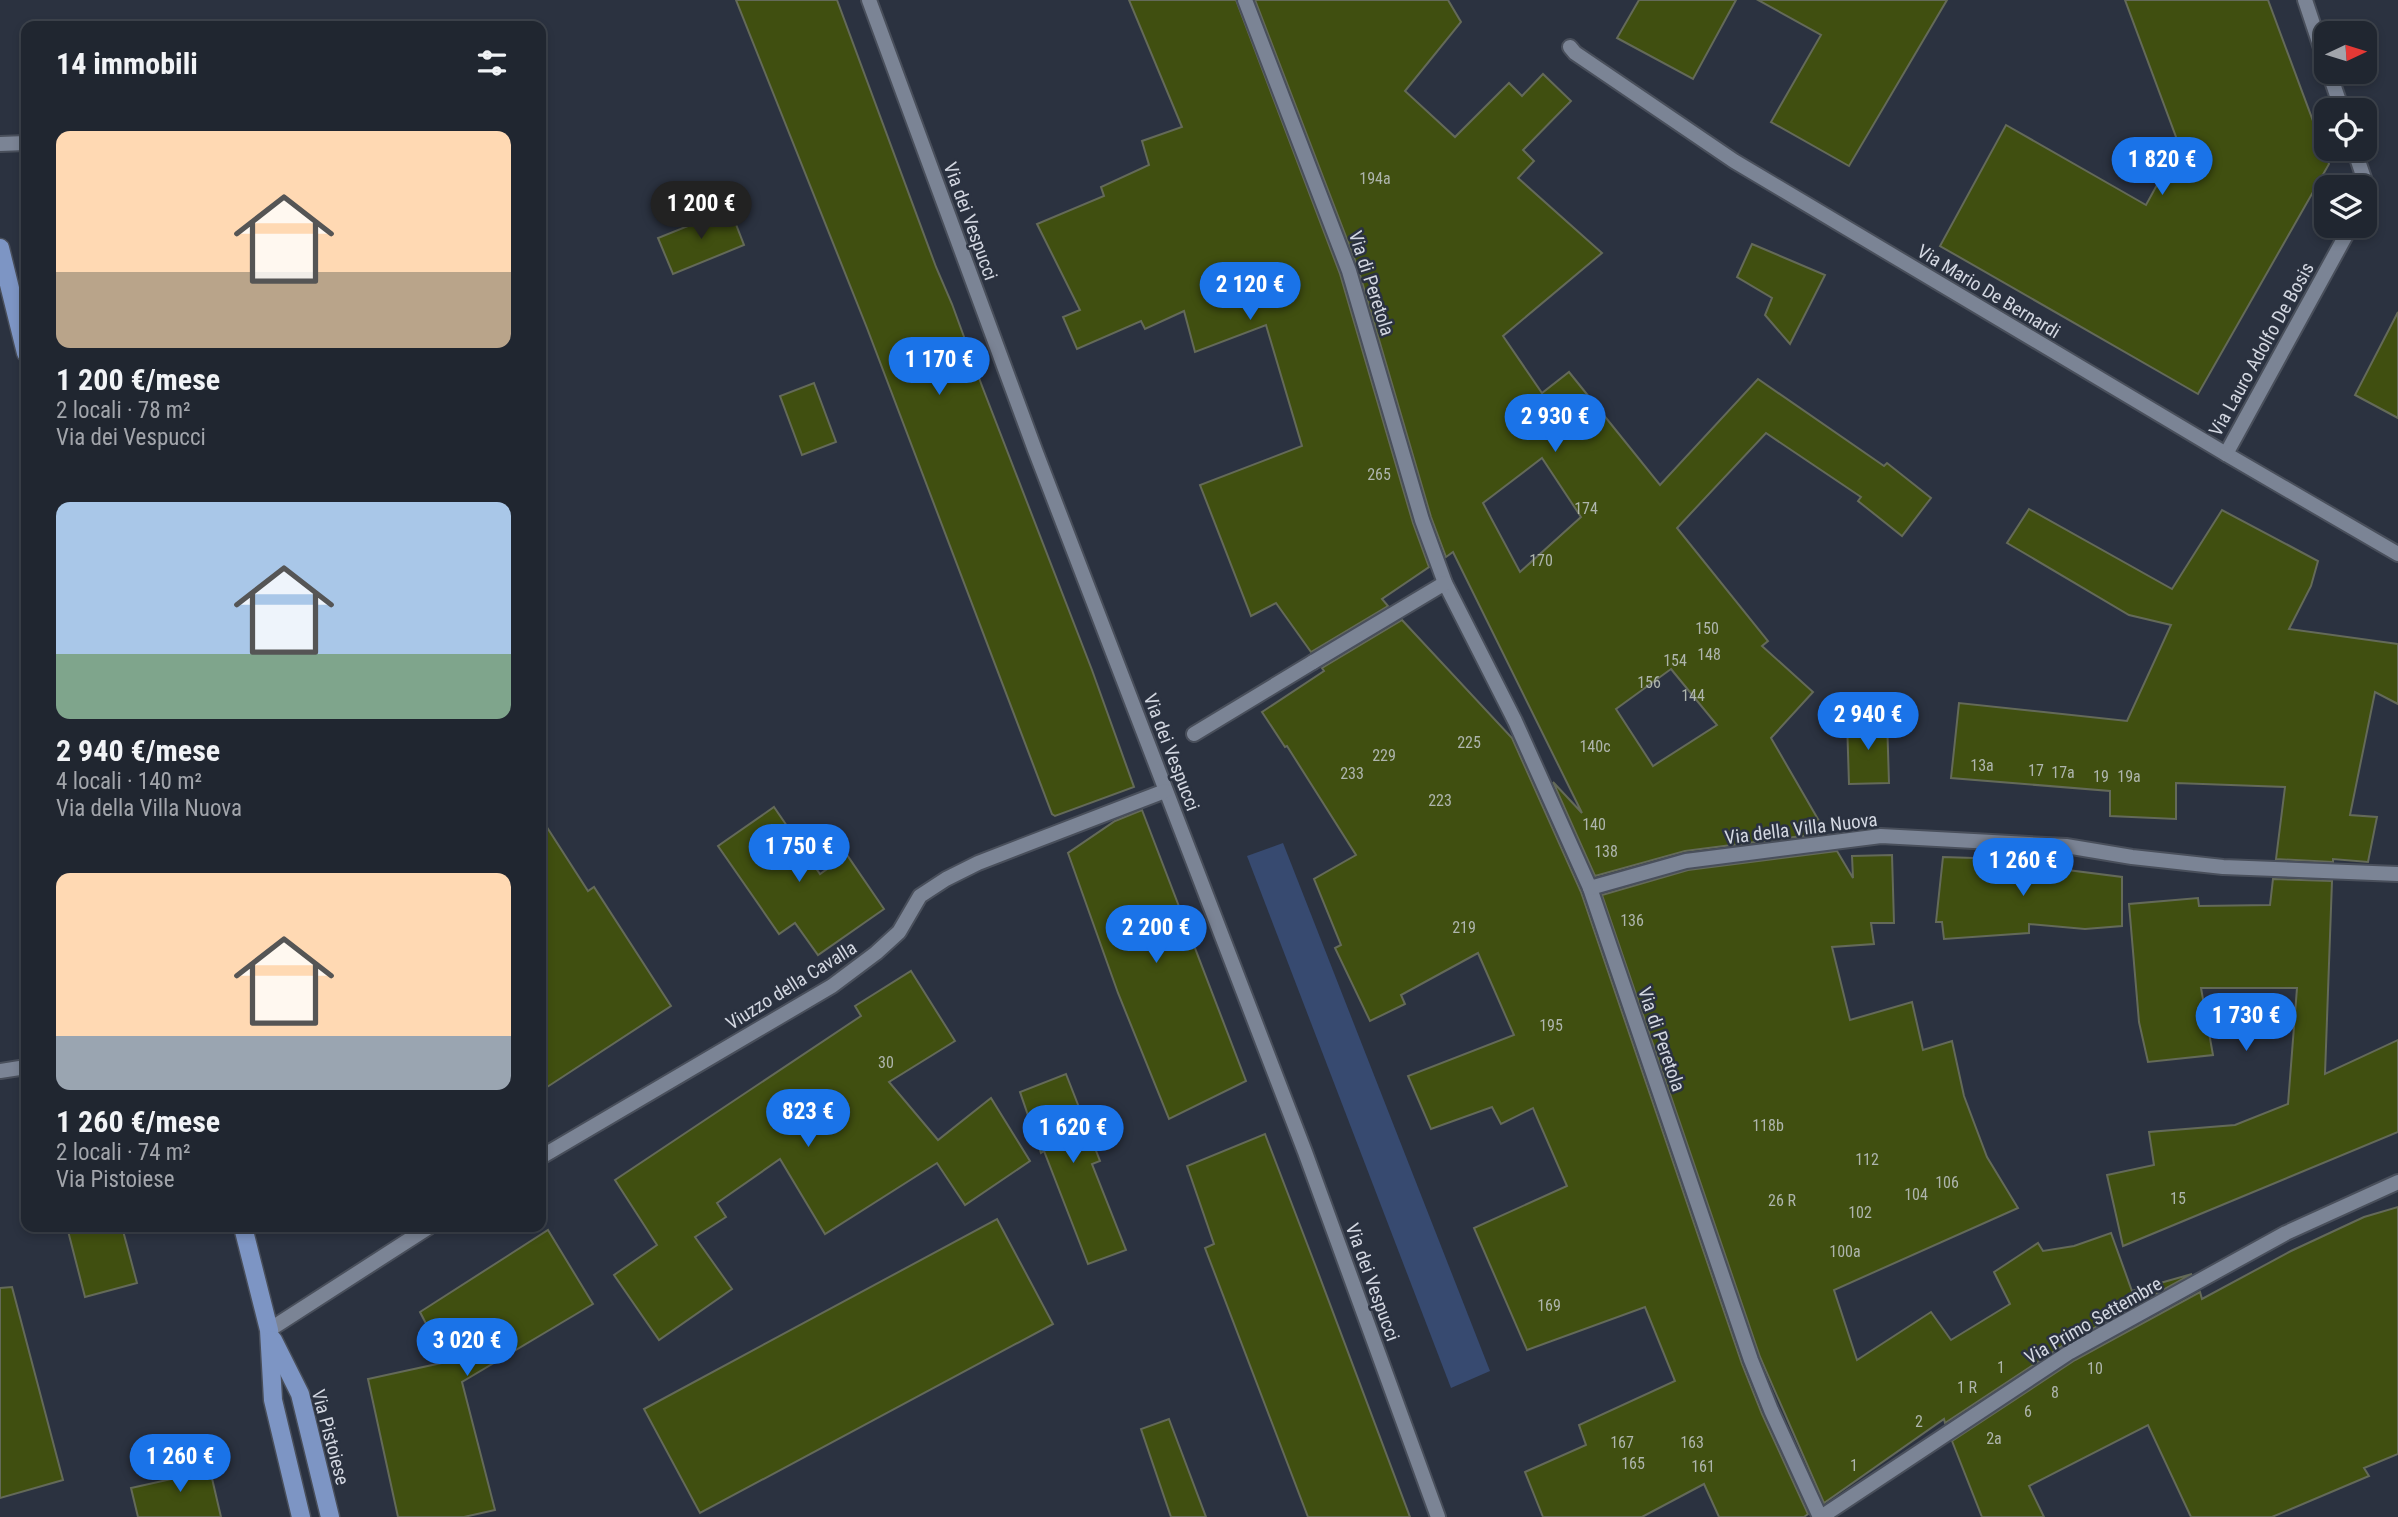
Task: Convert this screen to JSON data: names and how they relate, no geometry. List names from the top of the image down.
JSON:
{
  "streets": {
    "main road": ["Via Pistoiese"],
    "street": [
      "Via dei Vespucci",
      "Via di Peretola",
      "Via Mario De Bernardi",
      "Via Lauro Adolfo De Bosis",
      "Via della Villa Nuova",
      "Viuzzo della Cavalla",
      "Via Primo Settembre"
    ]
  },
  "crossings": [
    ["Via dei Vespucci", "Viuzzo della Cavalla"],
    ["Via di Peretola", "Via della Villa Nuova"],
    ["Via di Peretola", "Via Primo Settembre"],
    ["Via Mario De Bernardi", "Via Lauro Adolfo De Bosis"]
  ],
  "house_numbers": [
    "194a",
    "265",
    "174",
    "170",
    "150",
    "148",
    "154",
    "156",
    "144",
    "225",
    "140c",
    "229",
    "13a",
    "17",
    "17a",
    "233",
    "19",
    "19a",
    "223",
    "140",
    "138",
    "136",
    "219",
    "195",
    "30",
    "118b",
    "112",
    "106",
    "104",
    "15",
    "26 R",
    "102",
    "100a",
    "169",
    "1",
    "10",
    "1 R",
    "8",
    "6",
    "2",
    "2a",
    "167",
    "163",
    "165",
    "1",
    "161"
  ],
  "north": "right",
  "page": {
    "heading": "14 immobili",
    "list": [
      {
        "name": "1 200 €/mese",
        "note": "2 locali · 78 m² · Via dei Vespucci"
      },
      {
        "name": "2 940 €/mese",
        "note": "4 locali · 140 m² · Via della Villa Nuova"
      },
      {
        "name": "1 260 €/mese",
        "note": "2 locali · 74 m² · Via Pistoiese"
      }
    ],
    "price": [
      "1 820 €",
      "1 200 €",
      "2 120 €",
      "1 170 €",
      "2 930 €",
      "2 940 €",
      "1 750 €",
      "1 260 €",
      "2 200 €",
      "1 730 €",
      "823 €",
      "1 620 €",
      "3 020 €",
      "1 260 €"
    ]
  }
}
